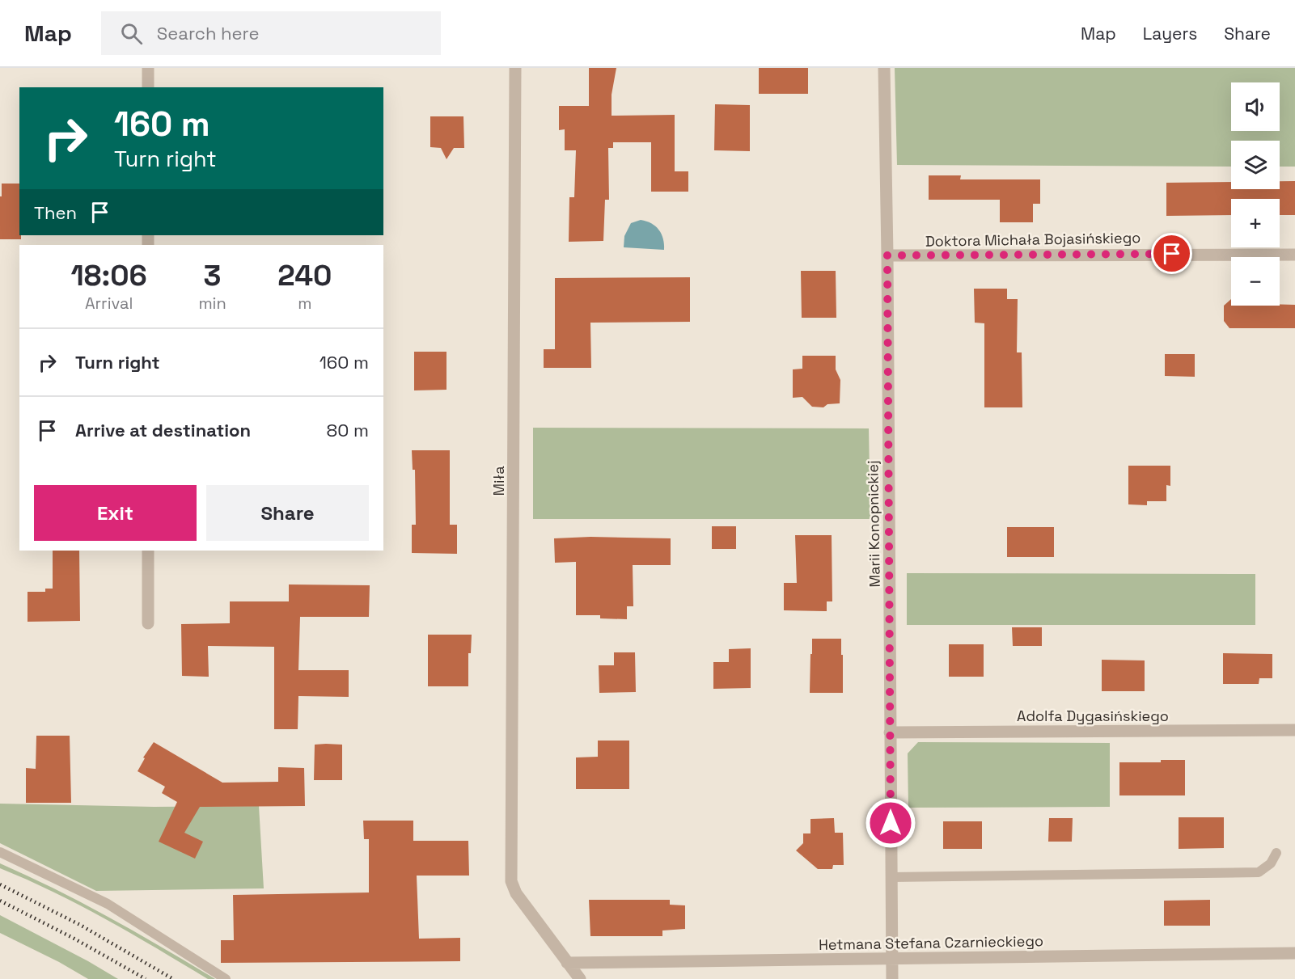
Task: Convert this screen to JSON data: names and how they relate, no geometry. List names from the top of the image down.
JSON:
{
  "streets": {
    "street": [
      "Doktora Michała Bojasińskiego",
      "Miła",
      "Marii Konopnickiej",
      "Adolfa Dygasińskiego",
      "Hetmana Stefana Czarnieckiego"
    ]
  },
  "crossings": [
    ["Doktora Michała Bojasińskiego", "Marii Konopnickiej"],
    ["Miła", "Hetmana Stefana Czarnieckiego"],
    ["Marii Konopnickiej", "Adolfa Dygasińskiego"],
    ["Marii Konopnickiej", "Hetmana Stefana Czarnieckiego"]
  ],
  "page": {
    "header": "Map",
    "search": "Search here",
    "nav": ["Map", "Layers", "Share"],
    "map_buttons": ["+", "−"],
    "turn": ["160 m", "Turn right"],
    "then": "Then",
    "eta": [
      "18:06",
      "Arrival",
      "3",
      "min",
      "240",
      "m"
    ],
    "list": [
      {
        "name": "Turn right",
        "value": "160 m"
      },
      {
        "name": "Arrive at destination",
        "value": "80 m"
      }
    ],
    "buttons": ["Exit", "Share"]
  }
}
